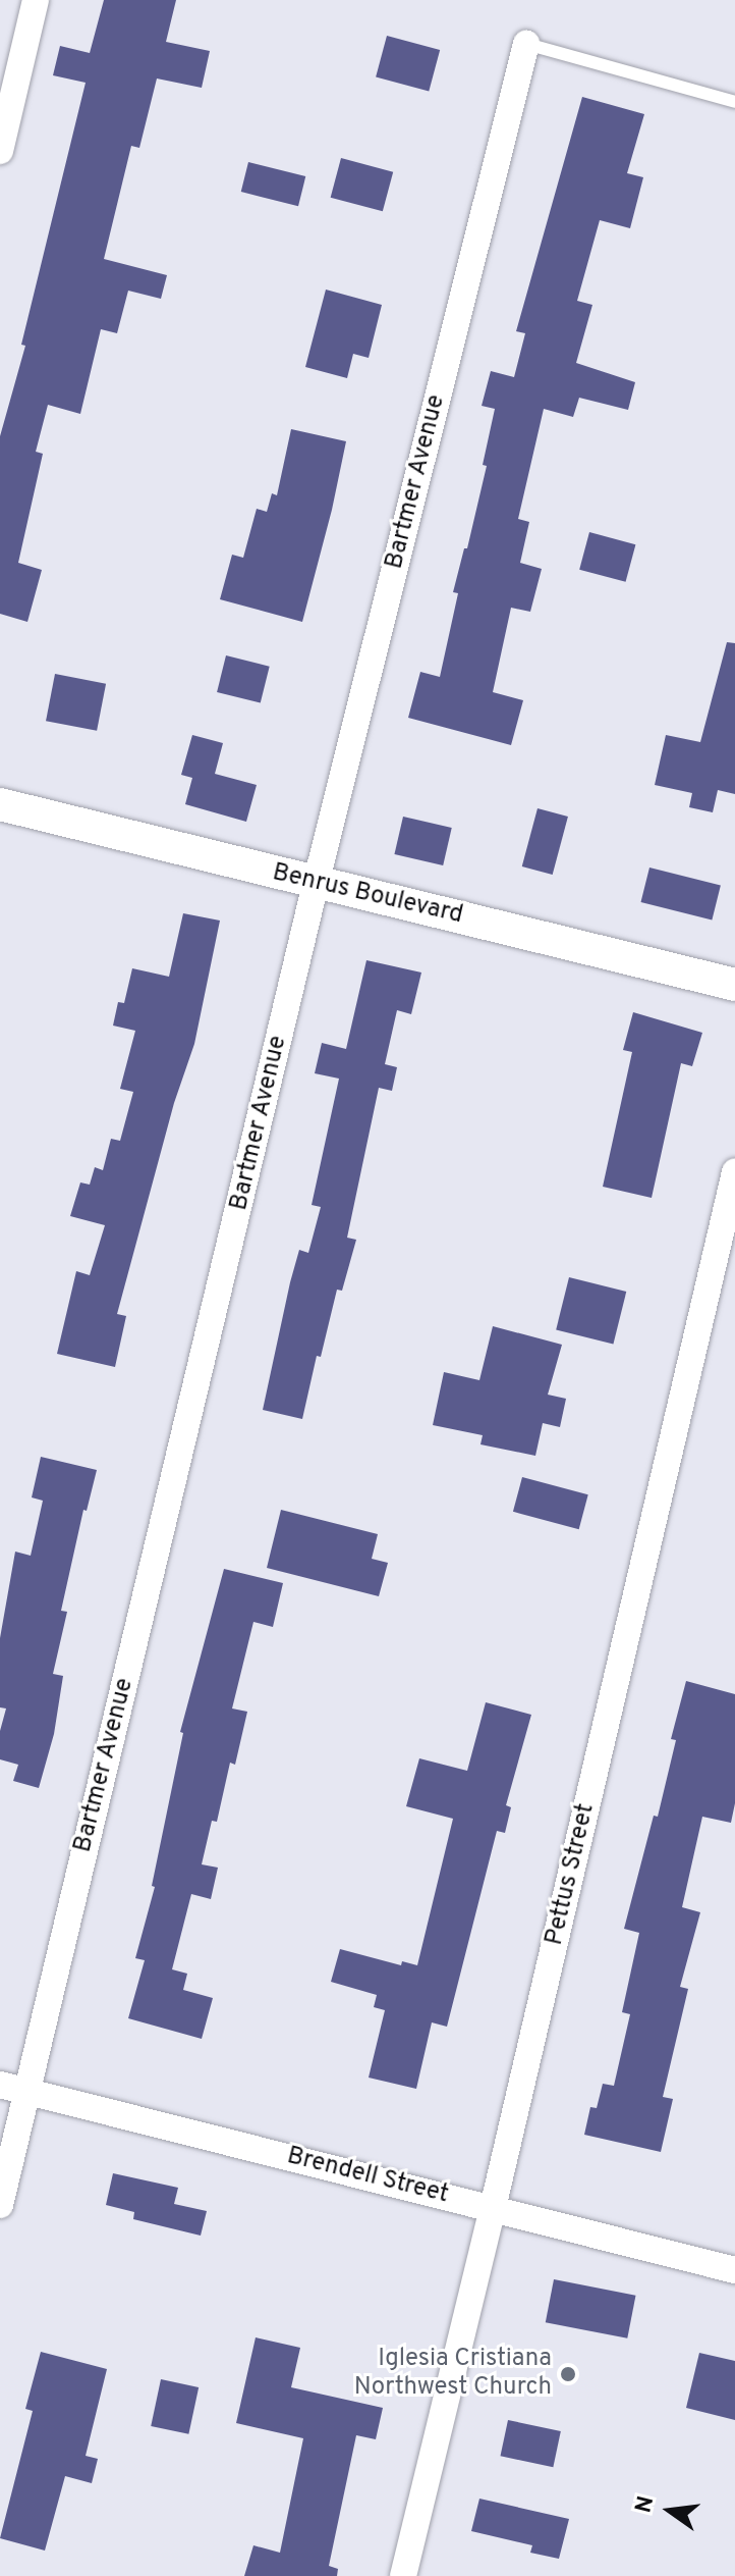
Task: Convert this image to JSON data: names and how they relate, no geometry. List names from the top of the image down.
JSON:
{
  "streets": {
    "street": [
      "Bartmer Avenue",
      "Benrus Boulevard",
      "Pettus Street",
      "Brendell Street"
    ]
  },
  "crossings": [
    ["Bartmer Avenue", "Benrus Boulevard"],
    ["Bartmer Avenue", "Brendell Street"],
    ["Pettus Street", "Brendell Street"]
  ],
  "places": ["Iglesia Cristiana Northwest Church"],
  "north": "left"
}
